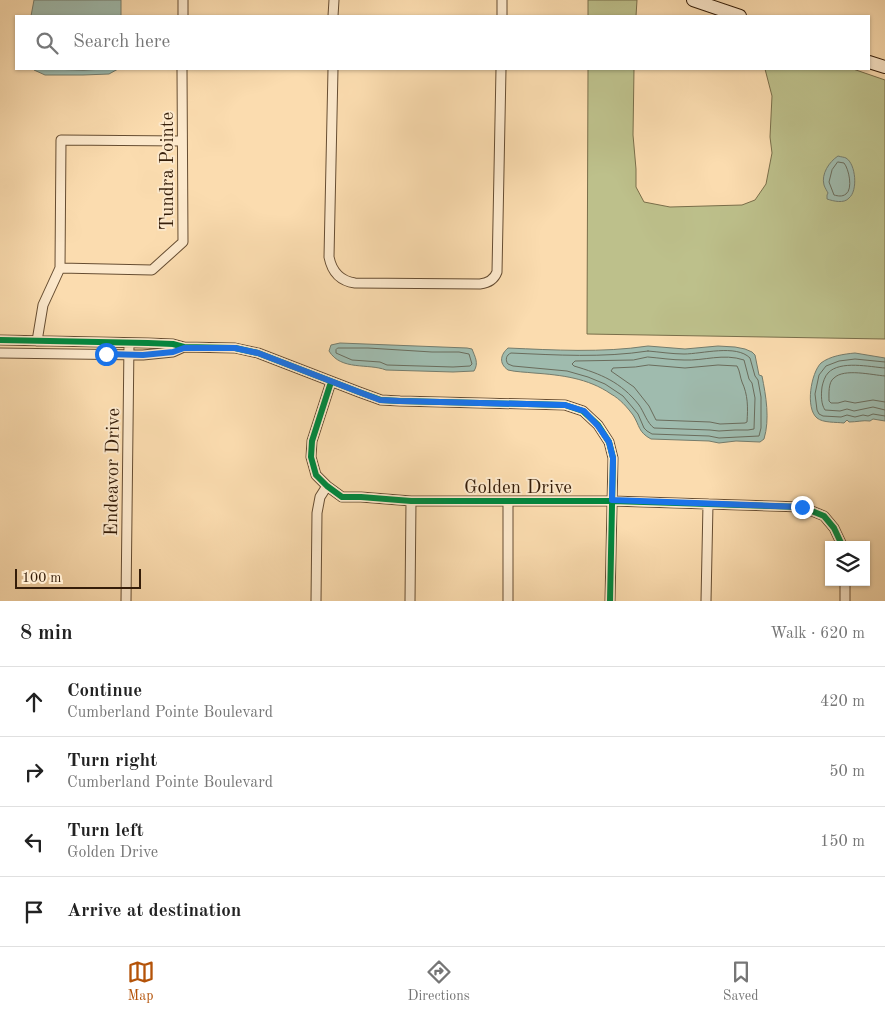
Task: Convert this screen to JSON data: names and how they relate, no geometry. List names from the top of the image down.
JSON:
{
  "streets": {
    "street": ["Tundra Pointe", "Endeavor Drive", "Golden Drive"]
  },
  "scale_bar": "100 m",
  "page": {
    "search": "Search here",
    "scale": "100 m",
    "heading": ["8 min", "Walk · 620 m"],
    "list": [
      ["Continue", "Cumberland Pointe Boulevard", "420 m"],
      ["Turn right", "Cumberland Pointe Boulevard", "50 m"],
      ["Turn left", "Golden Drive", "150 m"],
      "Arrive at destination"
    ],
    "nav": ["Map", "Directions", "Saved"]
  }
}
